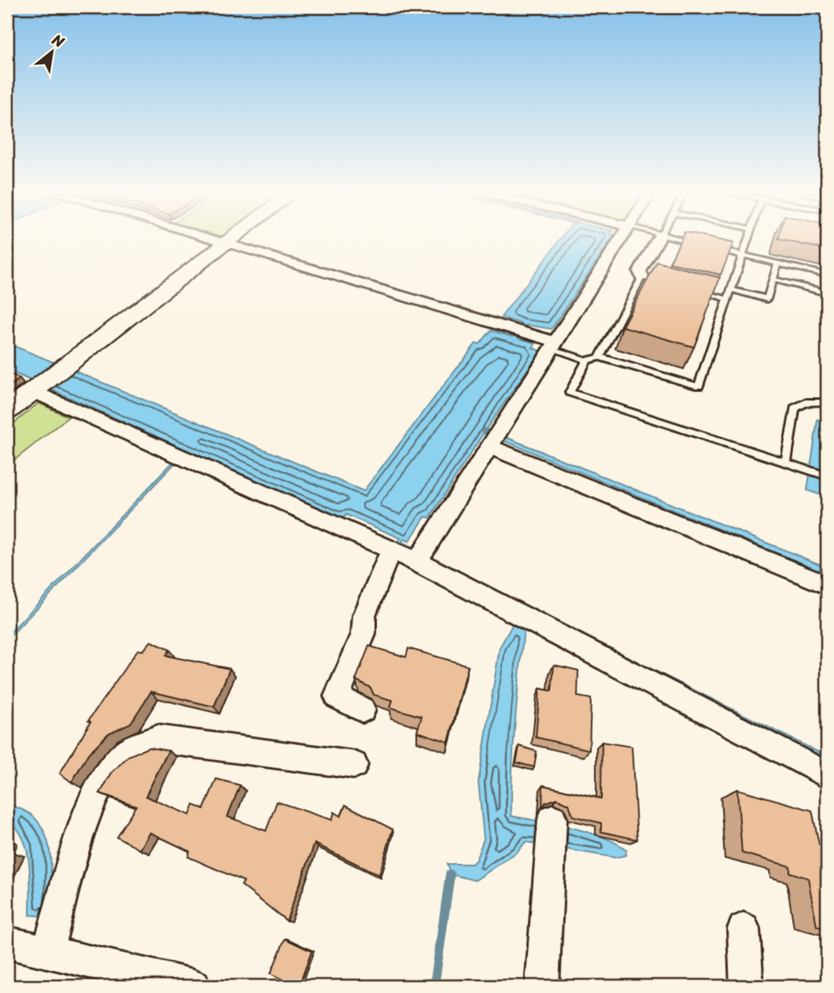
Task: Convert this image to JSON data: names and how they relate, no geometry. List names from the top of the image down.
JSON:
{
  "north": "top right"
}
